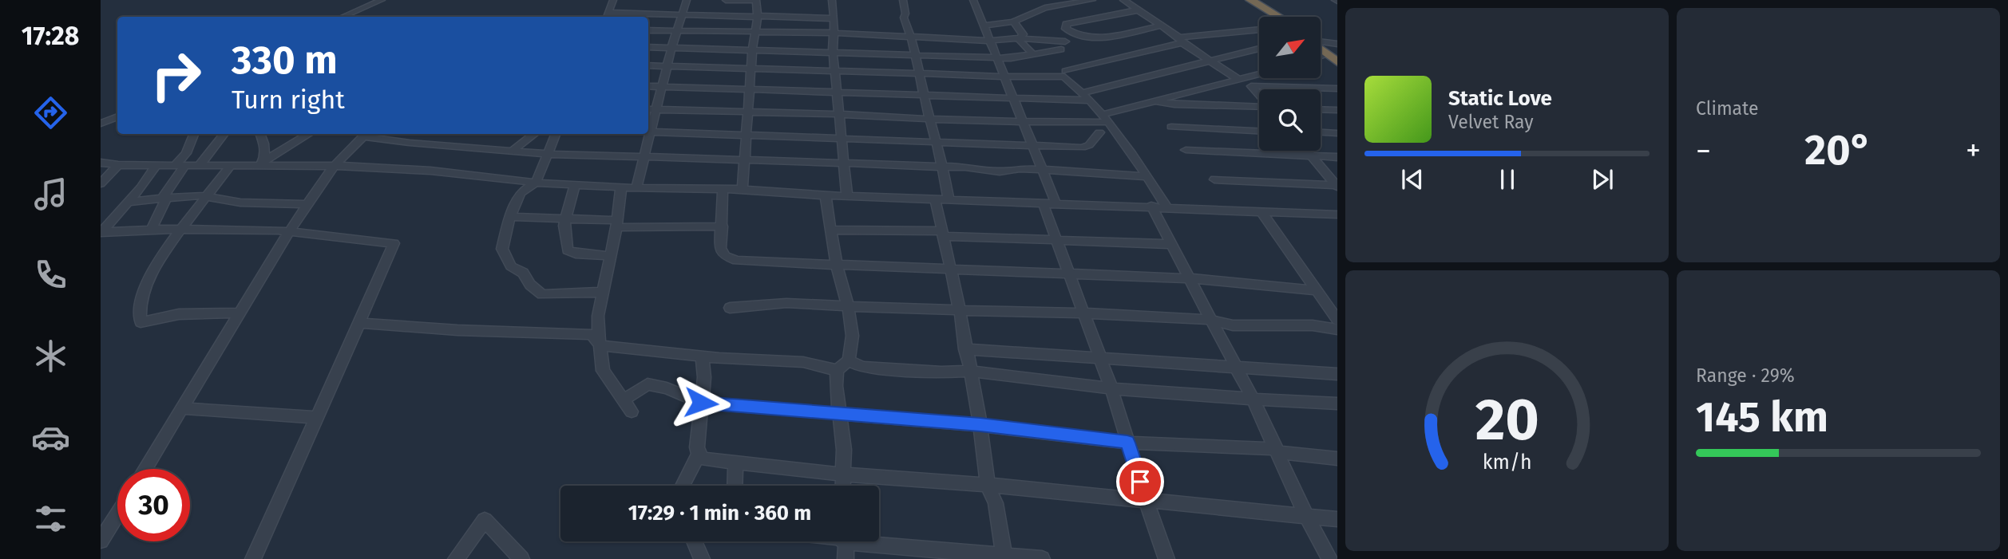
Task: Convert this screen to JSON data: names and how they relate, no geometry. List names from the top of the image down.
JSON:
{
  "north": "top right",
  "page": {
    "tabs": "17:28",
    "tile": [
      "Climate",
      ["Range · 29%", "145 km"]
    ],
    "turn": ["330 m", "Turn right"],
    "song": ["Static Love", "Velvet Ray"],
    "heat": ["−", "20°", "+"],
    "limit": "30",
    "trip": "17:29 · 1 min · 360 m",
    "gauge": ["20", "km/h"]
  }
}
